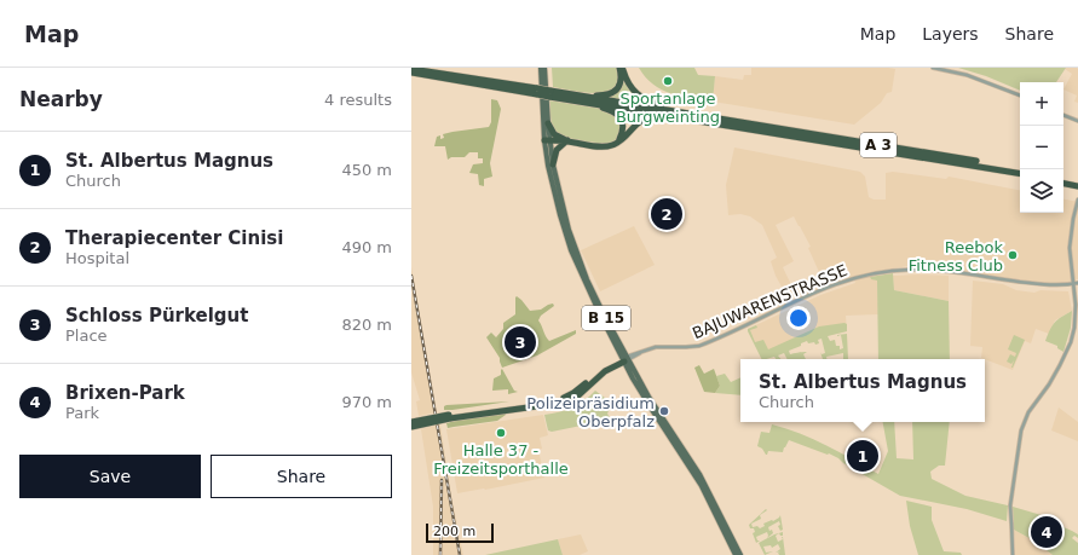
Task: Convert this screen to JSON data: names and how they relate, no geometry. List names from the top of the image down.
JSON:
{
  "streets": {
    "highway": ["A 3"],
    "main road": ["B 15"],
    "street": ["BAJUWARENSTRASSE"]
  },
  "crossings": [
    ["A 3", "B 15"],
    ["BAJUWARENSTRASSE", "B 15"]
  ],
  "places": [
    "Sportanlage Burgweinting",
    "Reebok Fitness Club",
    "Polizeipräsidium Oberpfalz",
    "Halle 37 - Freizeitsporthalle"
  ],
  "scale_bar": "200 m",
  "page": {
    "header": "Map",
    "nav": ["Map", "Layers", "Share"],
    "heading": ["Nearby", "4 results"],
    "map_buttons": ["+", "−"],
    "list": [
      {
        "mark": "1",
        "name": "St. Albertus Magnus",
        "note": "Church",
        "value": "450 m"
      },
      {
        "mark": "2",
        "name": "Therapiecenter Cinisi",
        "note": "Hospital",
        "value": "490 m"
      },
      {
        "mark": "3",
        "name": "Schloss Pürkelgut",
        "note": "Place",
        "value": "820 m"
      },
      {
        "mark": "4",
        "name": "Brixen-Park",
        "note": "Park",
        "value": "970 m"
      }
    ],
    "pins": [
      "2",
      "3",
      "1",
      "4"
    ],
    "popup": ["St. Albertus Magnus", "Church"],
    "buttons": ["Save", "Share"],
    "scale": "200 m"
  }
}
